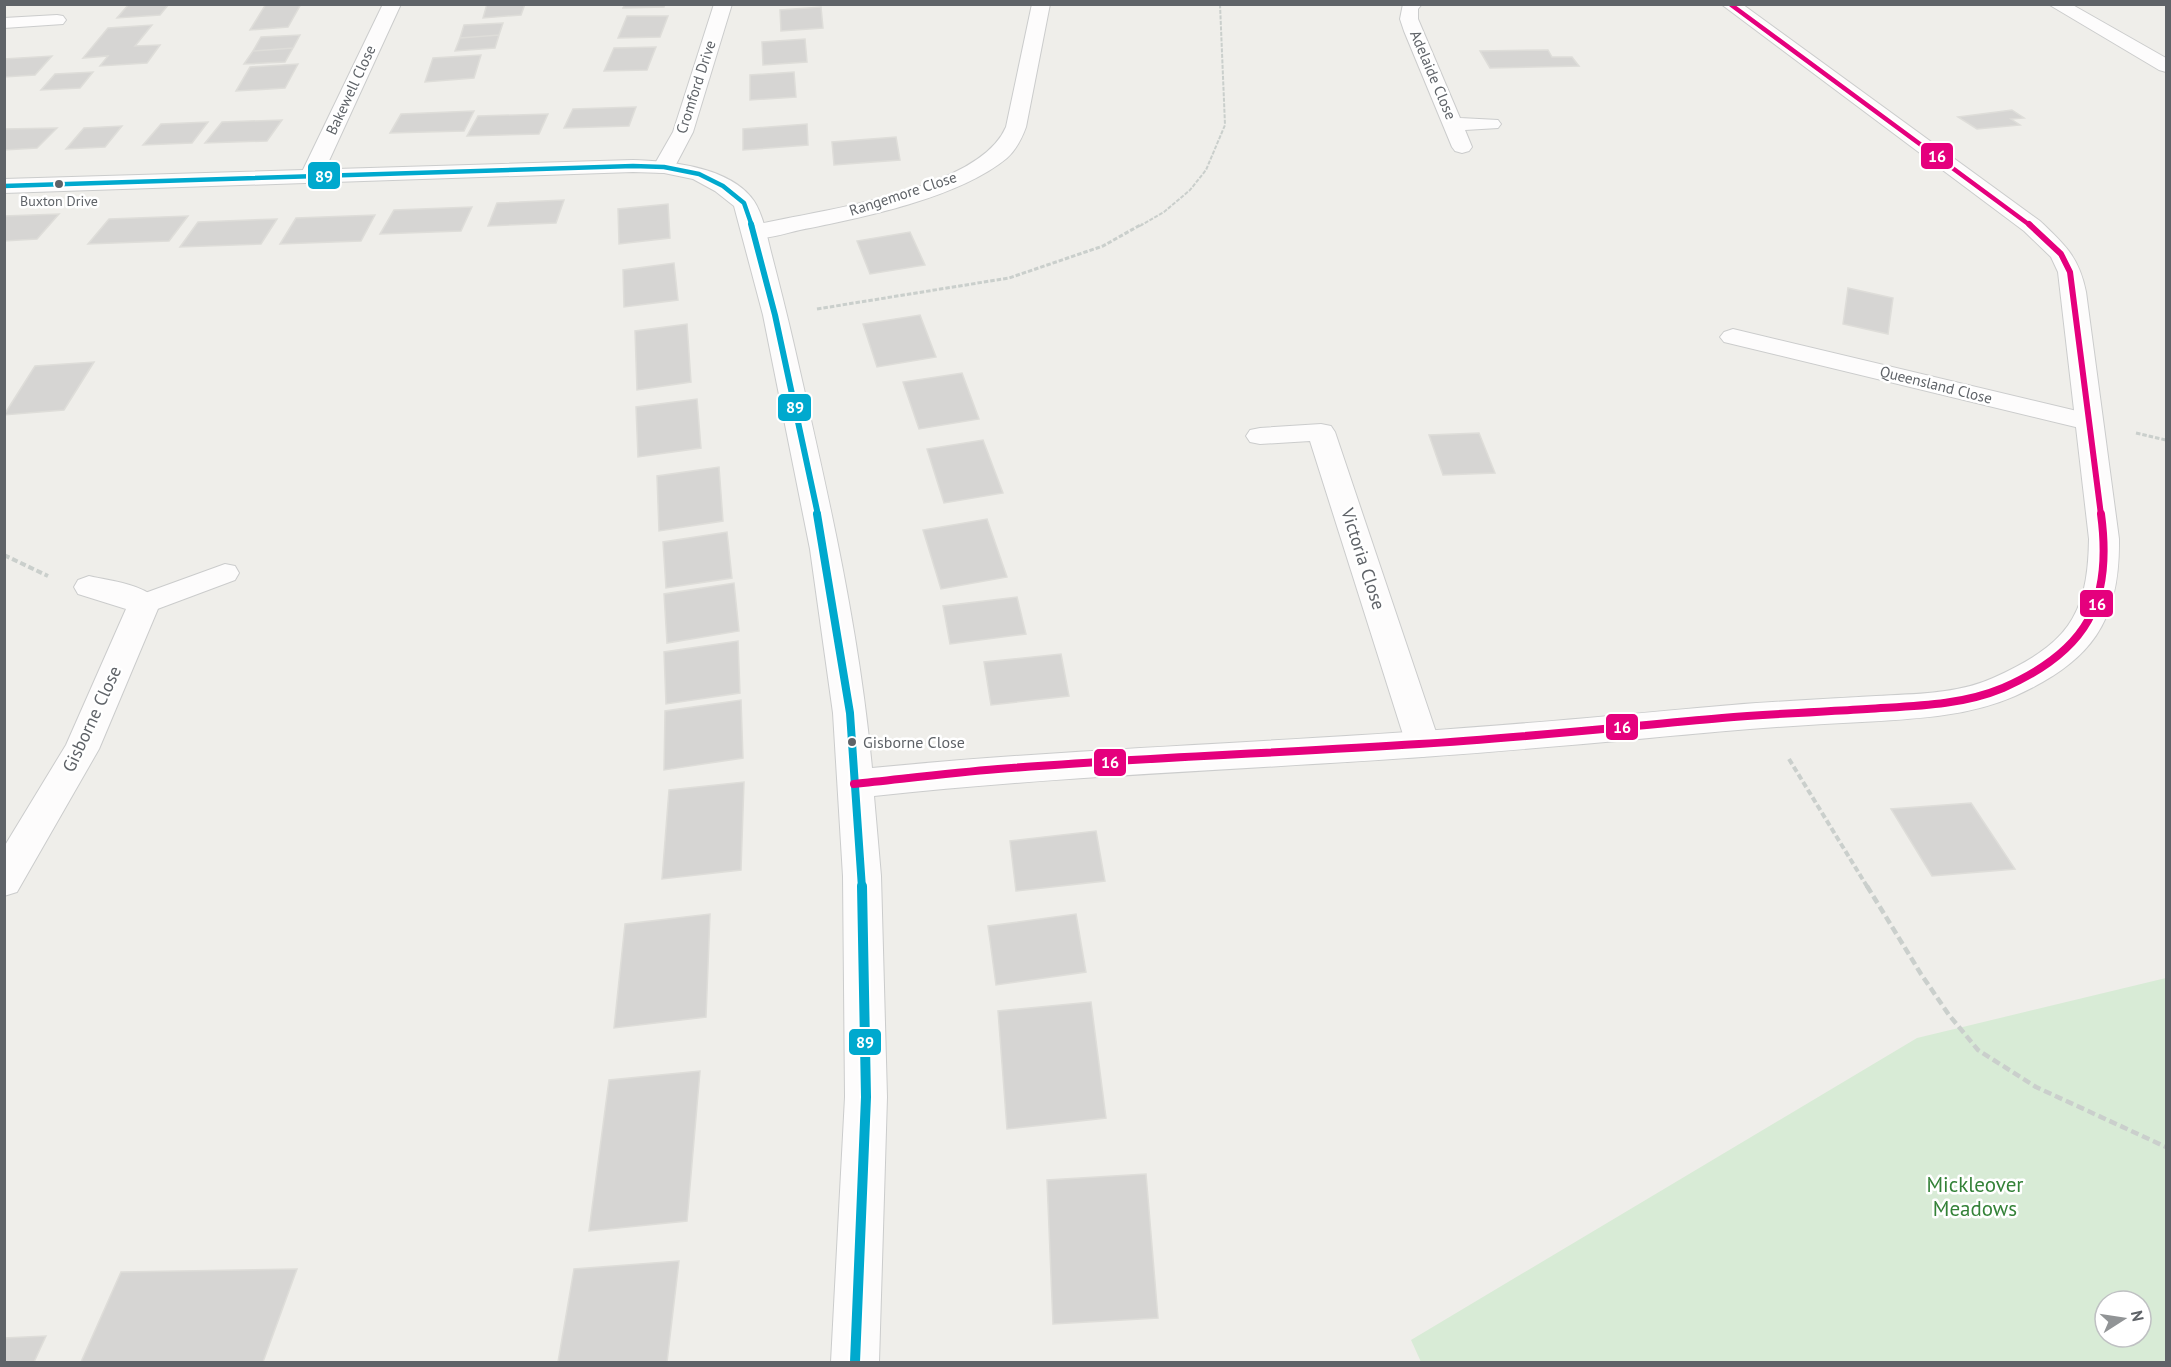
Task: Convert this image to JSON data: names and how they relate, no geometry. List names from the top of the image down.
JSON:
{
  "streets": {
    "street": [
      "Adelaide Close",
      "Cromford Drive",
      "Bakewell Close",
      "Rangemore Close",
      "Queensland Close",
      "Victoria Close",
      "Gisborne Close"
    ]
  },
  "parks": ["Mickleover Meadows"],
  "places": ["Buxton Drive", "Gisborne Close"],
  "lines": ["transit line 16", "transit line 89"],
  "north": "right"
}
